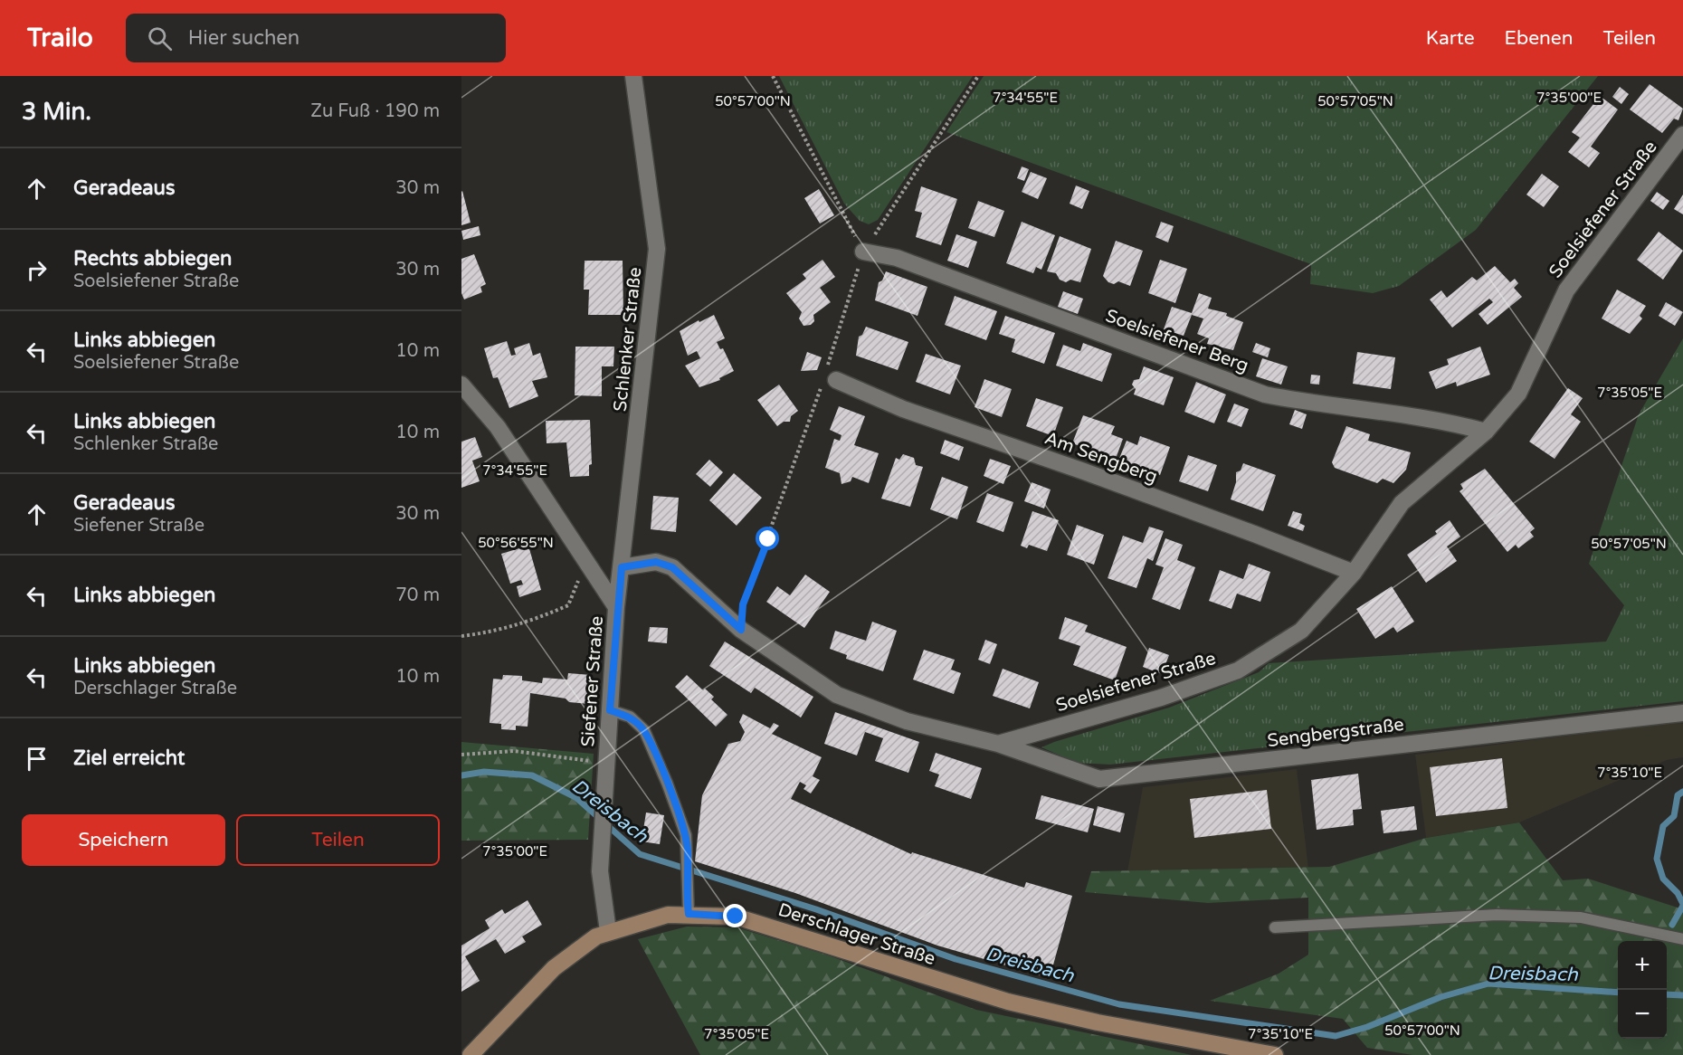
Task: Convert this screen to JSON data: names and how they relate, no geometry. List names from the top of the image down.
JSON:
{
  "streets": {
    "main road": ["Derschlager Straße"],
    "street": [
      "Soelsiefener Straße",
      "Schlenker Straße",
      "Soelsiefener Berg",
      "Am Sengberg",
      "Siefener Straße",
      "Sengbergstraße"
    ]
  },
  "crossings": [
    ["Soelsiefener Straße", "Schlenker Straße"],
    ["Soelsiefener Straße", "Soelsiefener Berg"],
    ["Soelsiefener Straße", "Am Sengberg"],
    ["Soelsiefener Straße", "Sengbergstraße"],
    ["Schlenker Straße", "Siefener Straße"],
    ["Siefener Straße", "Derschlager Straße"]
  ],
  "water": ["Dreisbach"],
  "page": {
    "header": "Trailo",
    "search": "Hier suchen",
    "nav": ["Karte", "Ebenen", "Teilen"],
    "heading": ["3 Min.", "Zu Fuß · 190 m"],
    "list": [
      ["Geradeaus", "30 m"],
      ["Rechts abbiegen", "Soelsiefener Straße", "30 m"],
      ["Links abbiegen", "Soelsiefener Straße", "10 m"],
      ["Links abbiegen", "Schlenker Straße", "10 m"],
      ["Geradeaus", "Siefener Straße", "30 m"],
      ["Links abbiegen", "70 m"],
      ["Links abbiegen", "Derschlager Straße", "10 m"],
      "Ziel erreicht"
    ],
    "buttons": ["Speichern", "Teilen"],
    "map_buttons": ["+", "−"]
  },
  "coordinates": [
    "7°34'55\"E",
    "7°35'00\"E",
    "50°57'00\"N",
    "50°57'05\"N",
    "7°35'05\"E",
    "50°56'55\"N",
    "7°35'10\"E"
  ]
}
